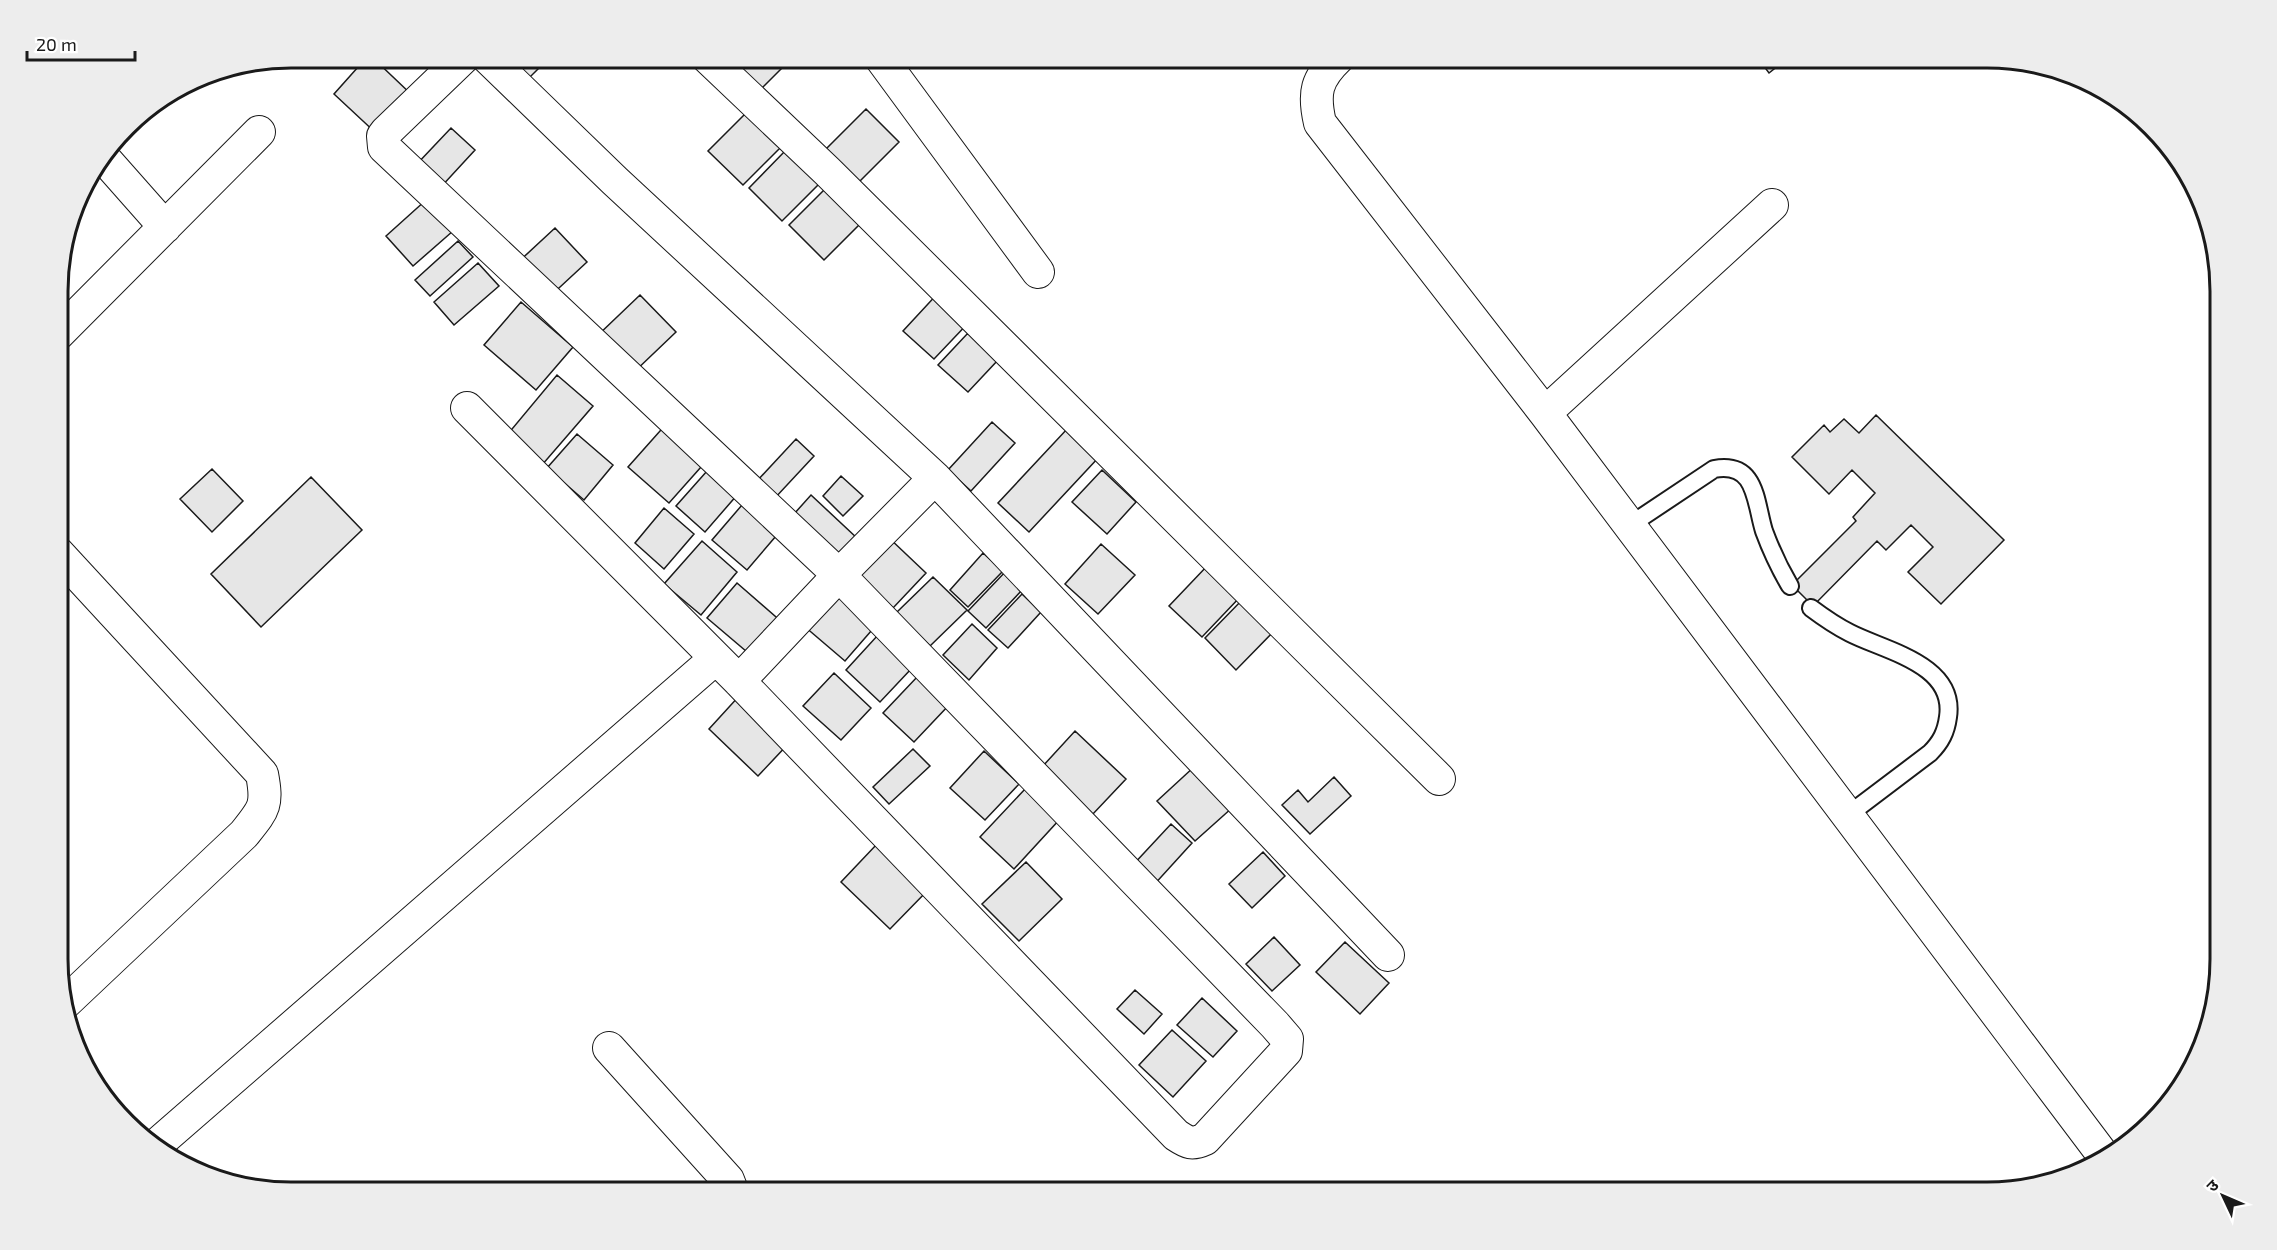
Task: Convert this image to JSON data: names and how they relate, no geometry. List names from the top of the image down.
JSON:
{
  "scale_bar": "20 m",
  "north": "top left"
}
